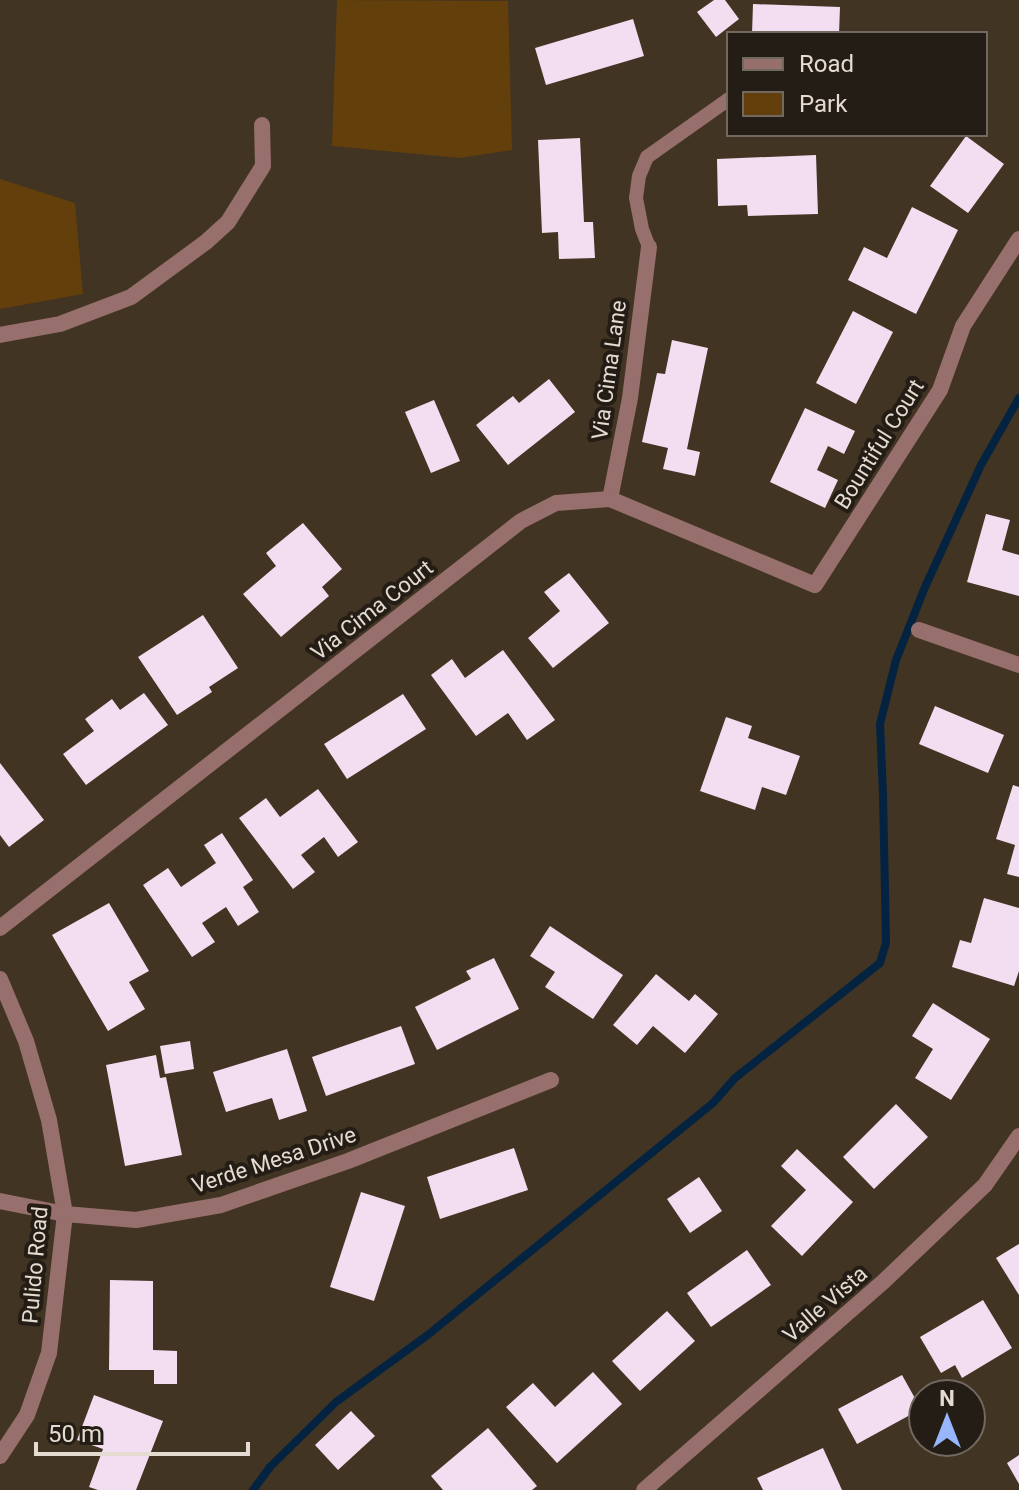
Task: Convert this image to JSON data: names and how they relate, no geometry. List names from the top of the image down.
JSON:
{
  "streets": {
    "street": [
      "Via Cima Lane",
      "Bountiful Court",
      "Via Cima Court",
      "Verde Mesa Drive",
      "Pulido Road",
      "Valle Vista"
    ]
  },
  "crossings": [
    ["Via Cima Lane", "Via Cima Court"],
    ["Bountiful Court", "Via Cima Court"],
    ["Verde Mesa Drive", "Pulido Road"]
  ],
  "legend": ["Road", "Park"],
  "scale_bar": "50 m",
  "north": "top"
}
